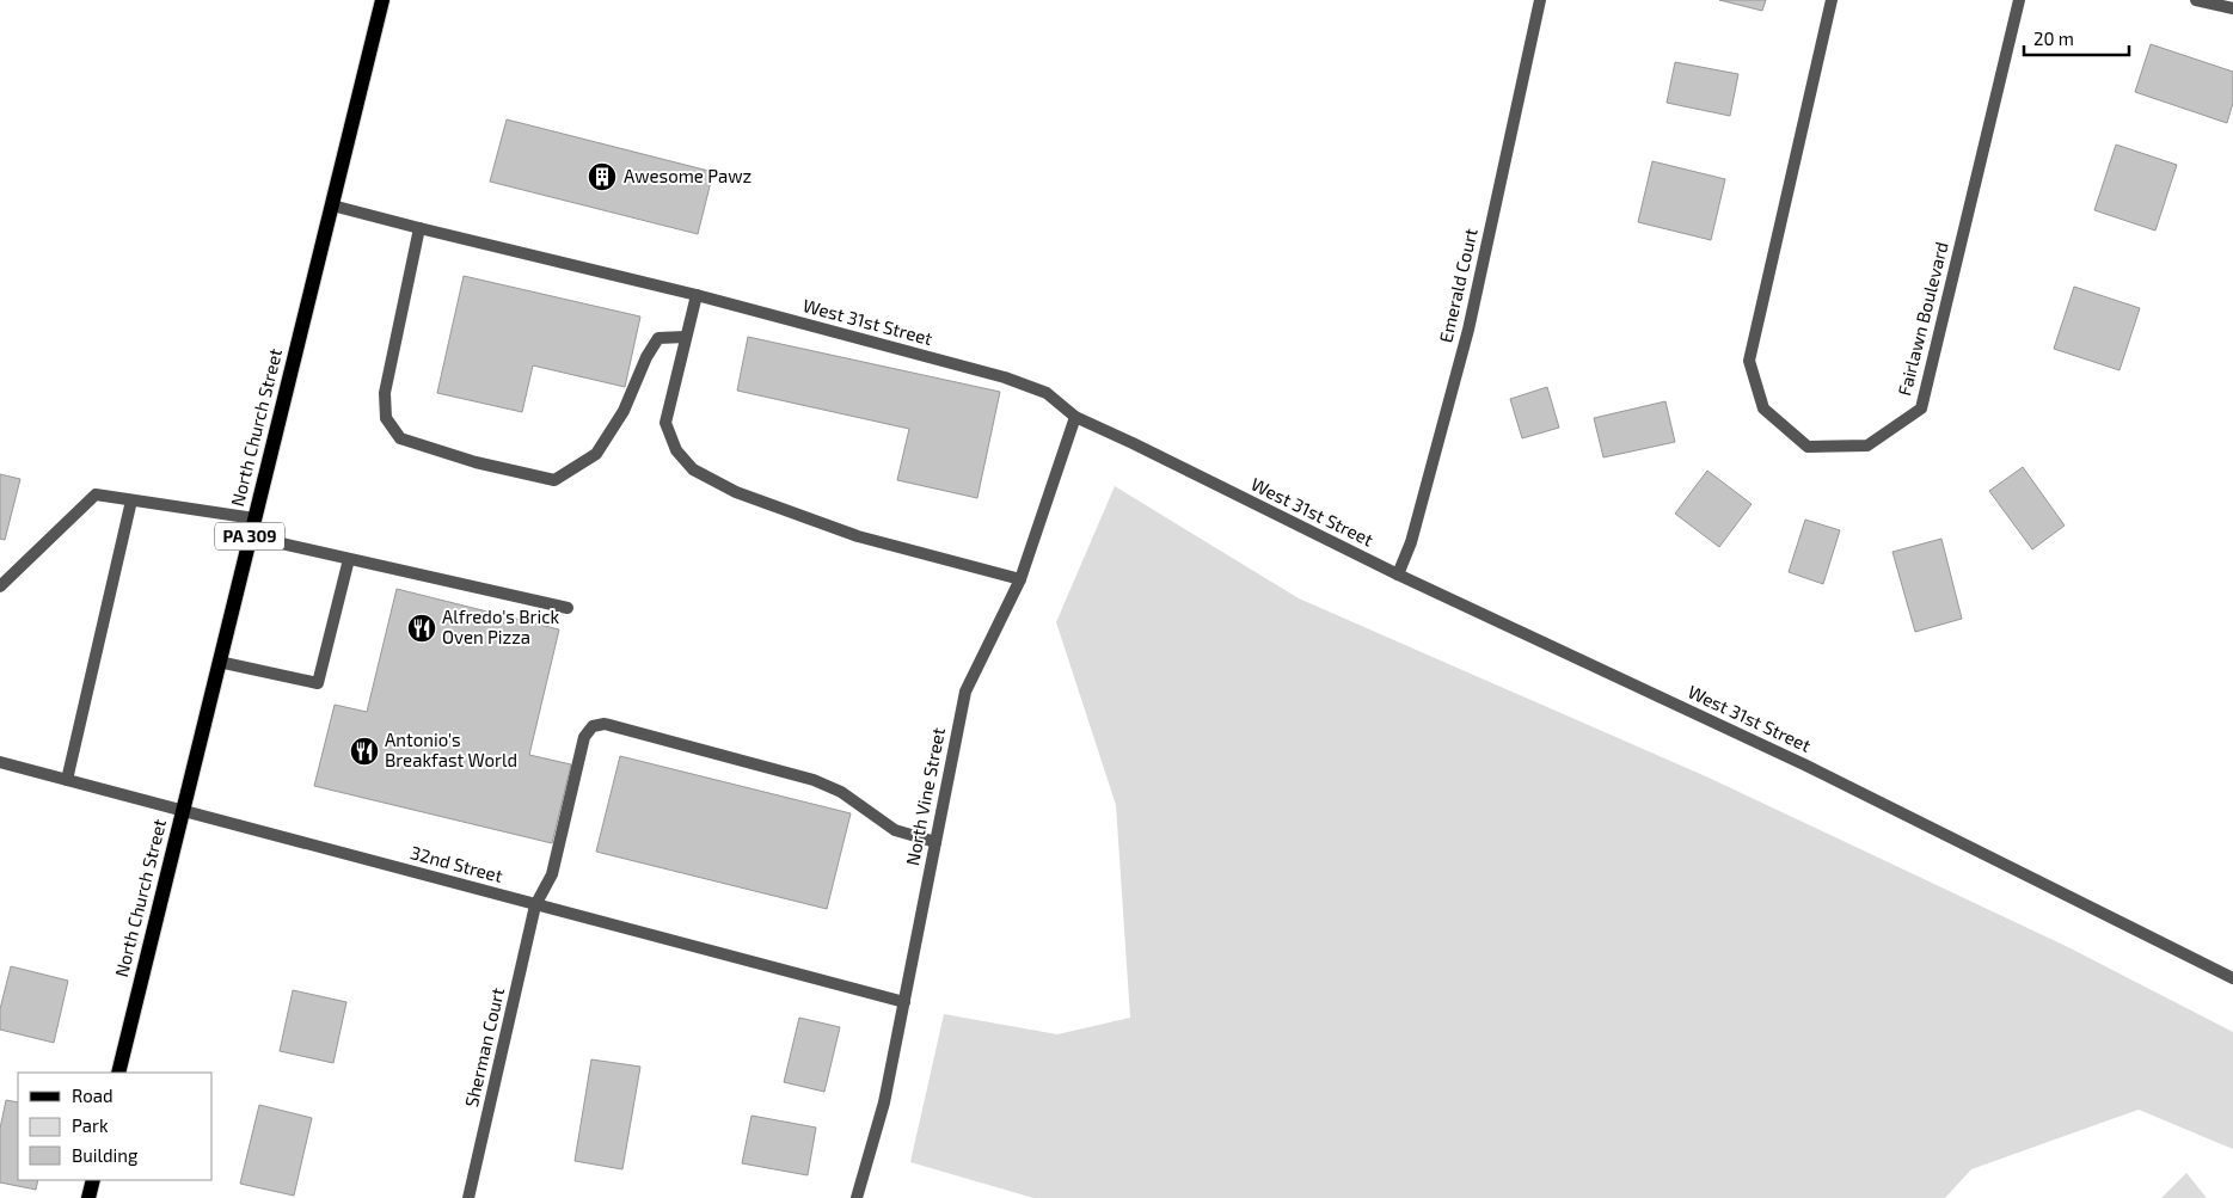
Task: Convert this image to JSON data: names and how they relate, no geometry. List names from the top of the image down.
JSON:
{
  "streets": {
    "main road": ["North Church Street", "PA 309"],
    "street": [
      "Emerald Court",
      "Fairlawn Boulevard",
      "West 31st Street",
      "North Vine Street",
      "32nd Street",
      "Sherman Court"
    ]
  },
  "crossings": [
    ["Emerald Court", "West 31st Street"],
    ["West 31st Street", "North Church Street"],
    ["West 31st Street", "North Vine Street"],
    ["North Church Street", "32nd Street"],
    ["North Vine Street", "32nd Street"],
    ["North Vine Street", "Sherman Court"],
    ["32nd Street", "Sherman Court"]
  ],
  "places": {
    "building": ["Awesome Pawz"],
    "restaurant": ["Alfredo's Brick Oven Pizza", "Antonio's Breakfast World"]
  },
  "legend": ["Road", "Park", "Building"],
  "scale_bar": "20 m"
}
